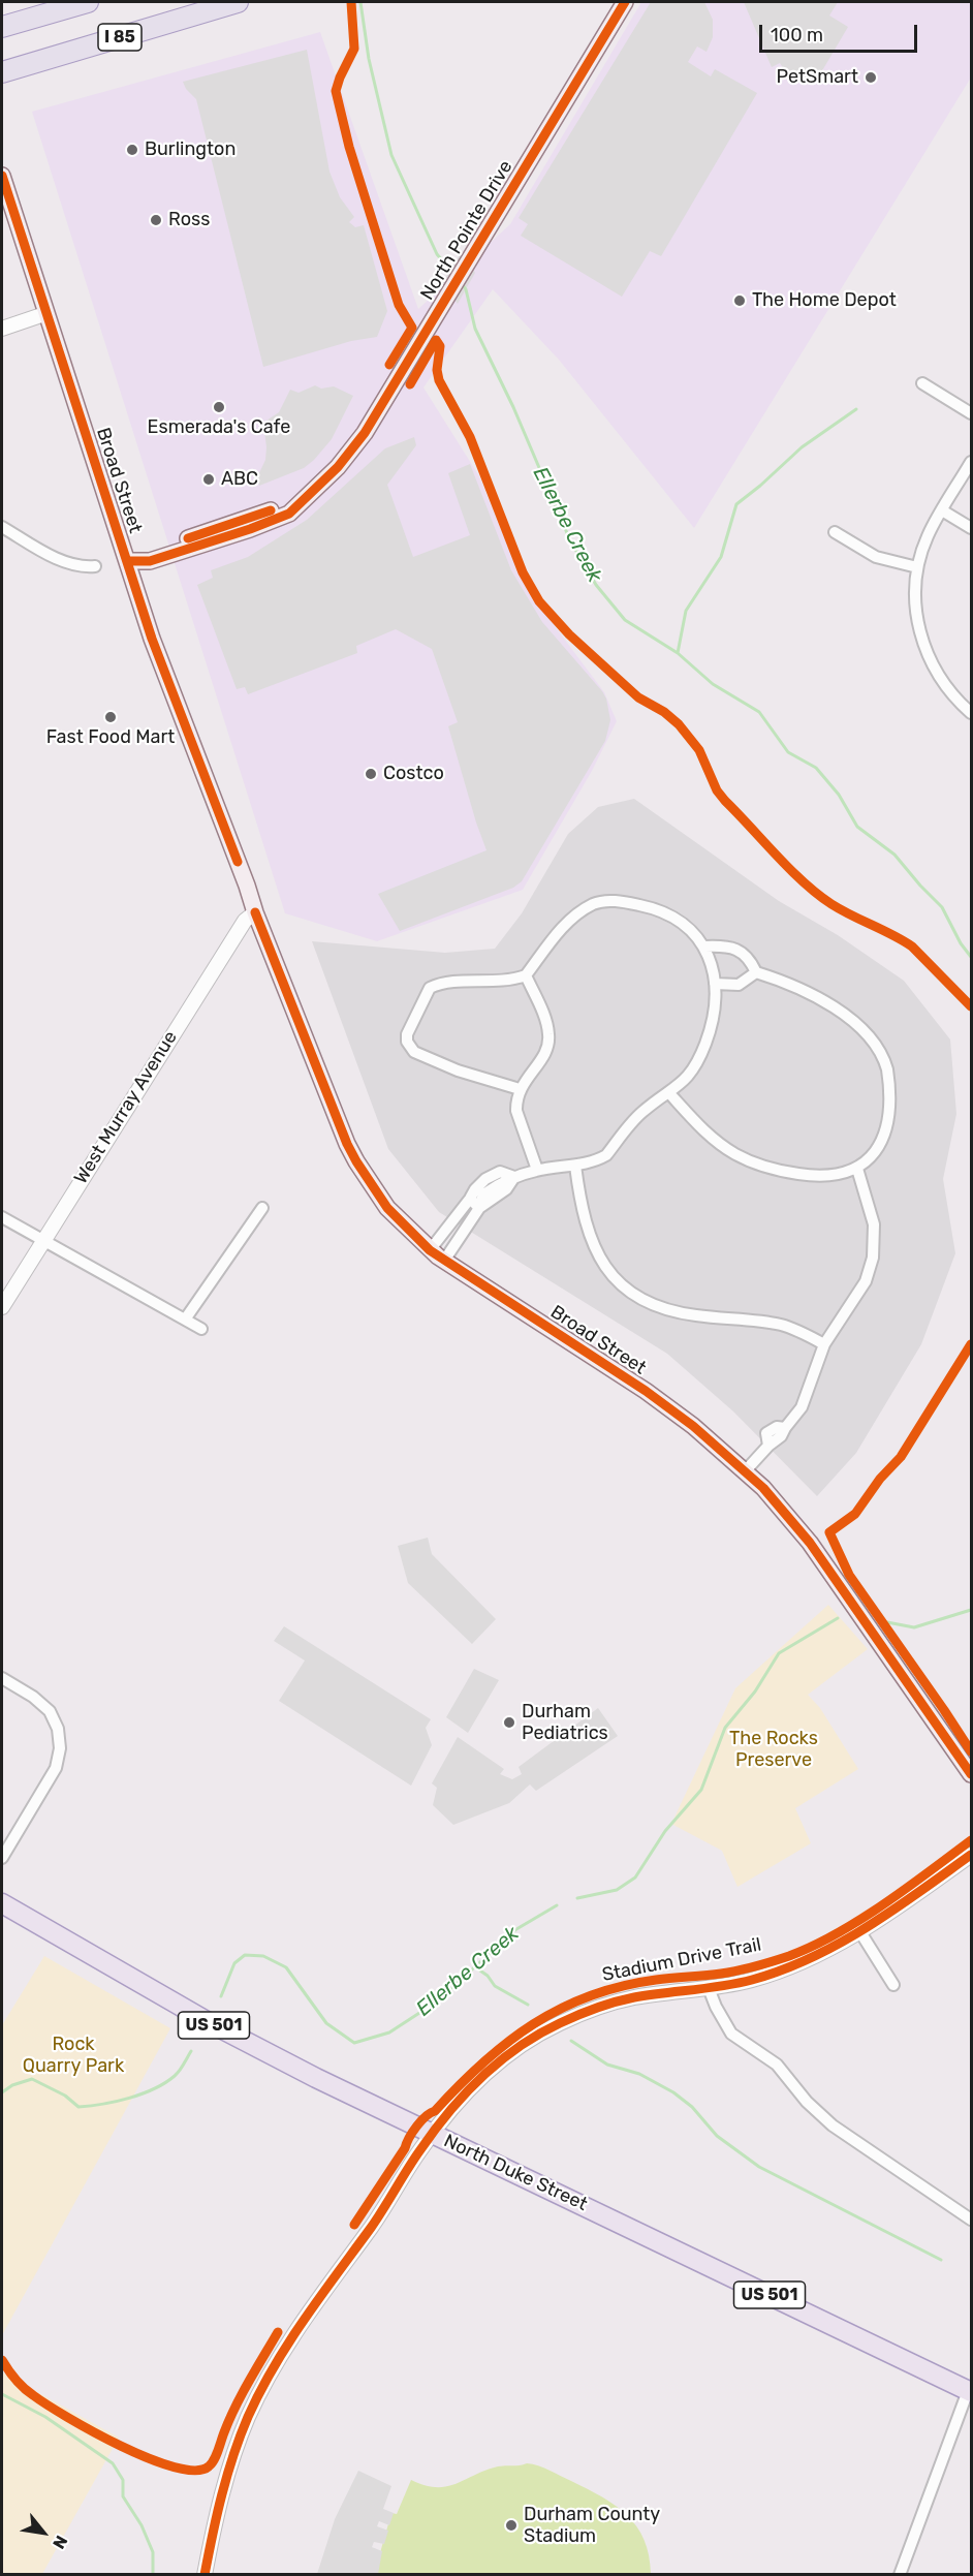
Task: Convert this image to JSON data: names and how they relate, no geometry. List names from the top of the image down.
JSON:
{
  "streets": {
    "highway": ["I 85", "US 501", "North Duke Street"],
    "main road": ["North Pointe Drive", "Broad Street"],
    "street": ["West Murray Avenue"],
    "cycle path": ["Stadium Drive Trail"]
  },
  "crossings": [
    ["North Pointe Drive", "Broad Street"],
    ["Broad Street", "West Murray Avenue"]
  ],
  "water": ["Ellerbe Creek"],
  "parks": ["The Rocks Preserve", "Rock Quarry Park"],
  "places": [
    "PetSmart",
    "Burlington",
    "Ross",
    "The Home Depot",
    "Esmerada's Cafe",
    "ABC",
    "Fast Food Mart",
    "Costco",
    "Durham Pediatrics",
    "Durham County Stadium"
  ],
  "scale_bar": "100 m",
  "north": "bottom right"
}
